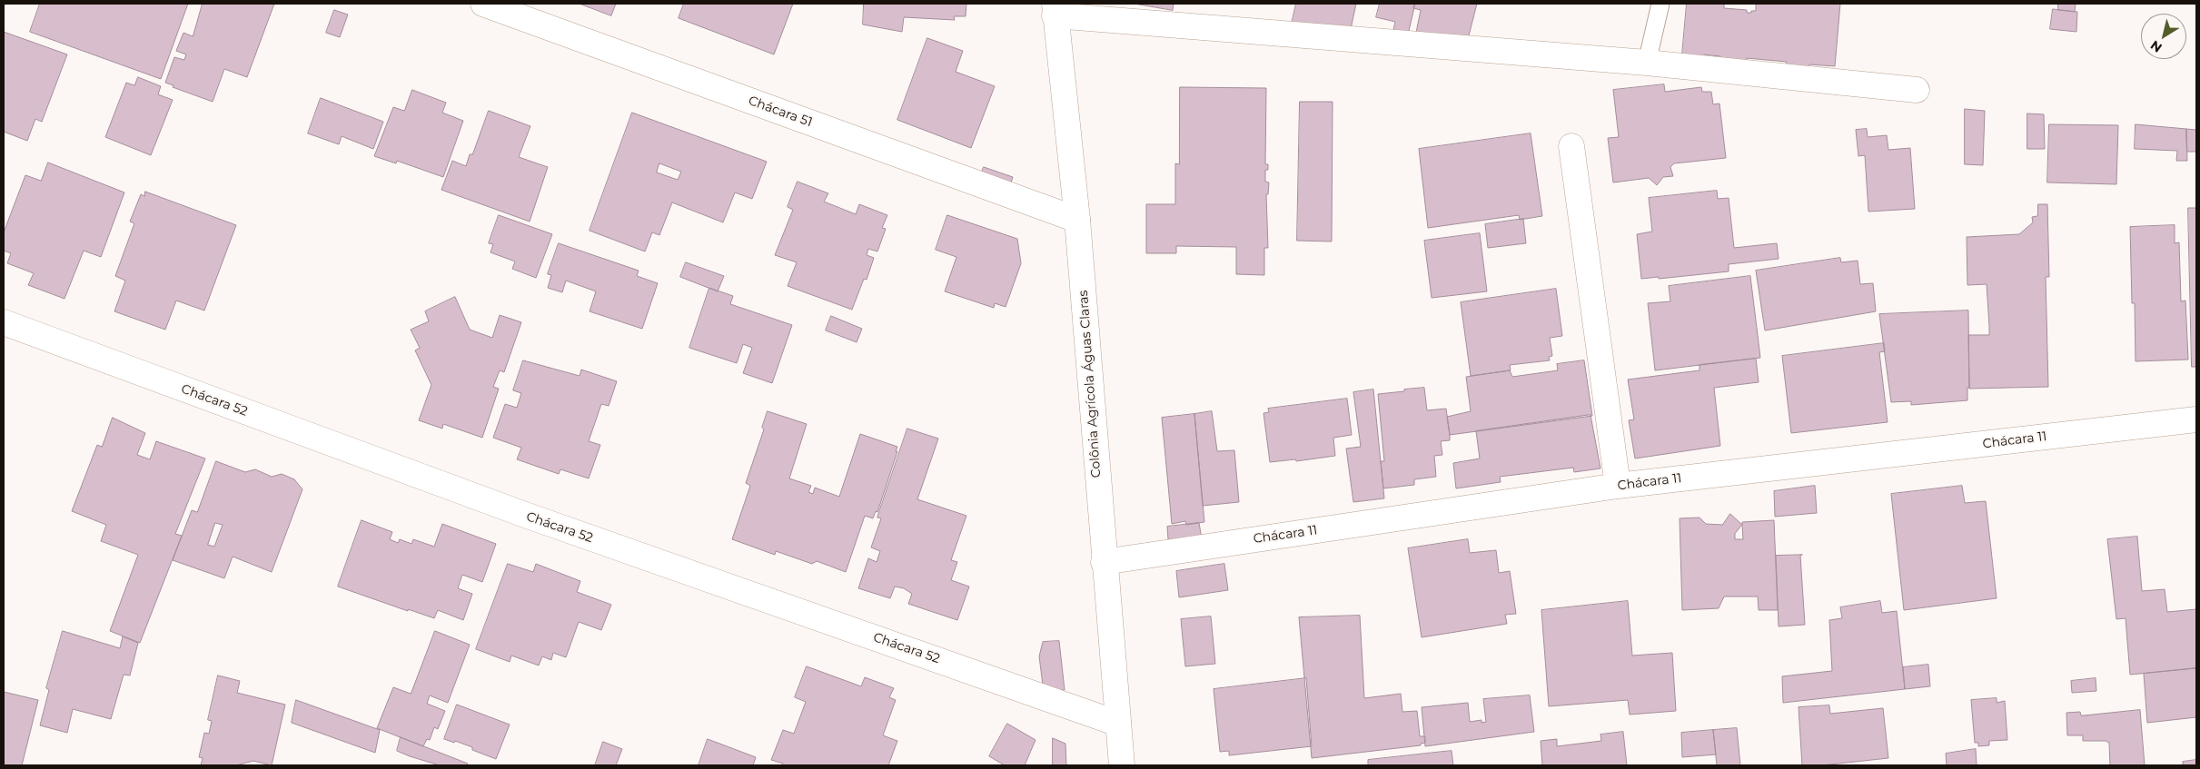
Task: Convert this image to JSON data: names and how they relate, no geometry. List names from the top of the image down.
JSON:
{
  "streets": {
    "street": [
      "Chácara 51",
      "Colônia Agrícola Águas Claras",
      "Chácara 52",
      "Chácara 11"
    ]
  },
  "crossings": [
    ["Chácara 51", "Colônia Agrícola Águas Claras"],
    ["Colônia Agrícola Águas Claras", "Chácara 52"],
    ["Colônia Agrícola Águas Claras", "Chácara 11"]
  ],
  "north": "bottom left"
}
